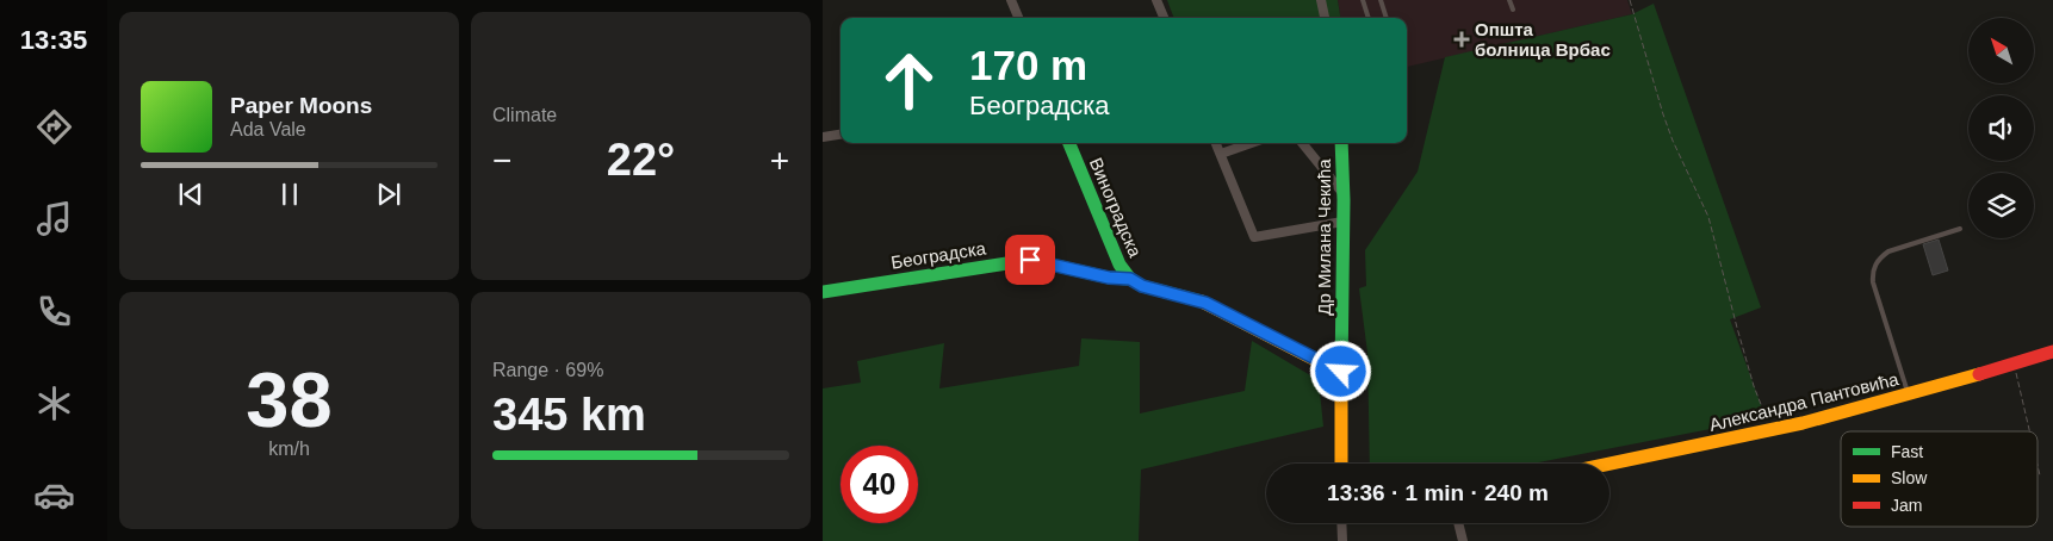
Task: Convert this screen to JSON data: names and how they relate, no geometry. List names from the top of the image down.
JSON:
{
  "streets": {
    "street": [
      "Виноградска",
      "Др Милана Чекића",
      "Београдска",
      "Александра Пантовића"
    ]
  },
  "crossings": [
    ["Виноградска", "Др Милана Чекића"],
    ["Виноградска", "Београдска"]
  ],
  "places": {
    "health": ["Општа болница Врбас"]
  },
  "legend": ["Fast", "Slow", "Jam"],
  "north": "top left",
  "page": {
    "tabs": "13:35",
    "tile": [
      "Climate",
      ["38", "km/h"],
      ["Range · 69%", "345 km"]
    ],
    "turn": ["170 m", "Београдска"],
    "song": ["Paper Moons", "Ada Vale"],
    "heat": ["−", "22°", "+"],
    "limit": "40",
    "trip": "13:36 · 1 min · 240 m"
  }
}
